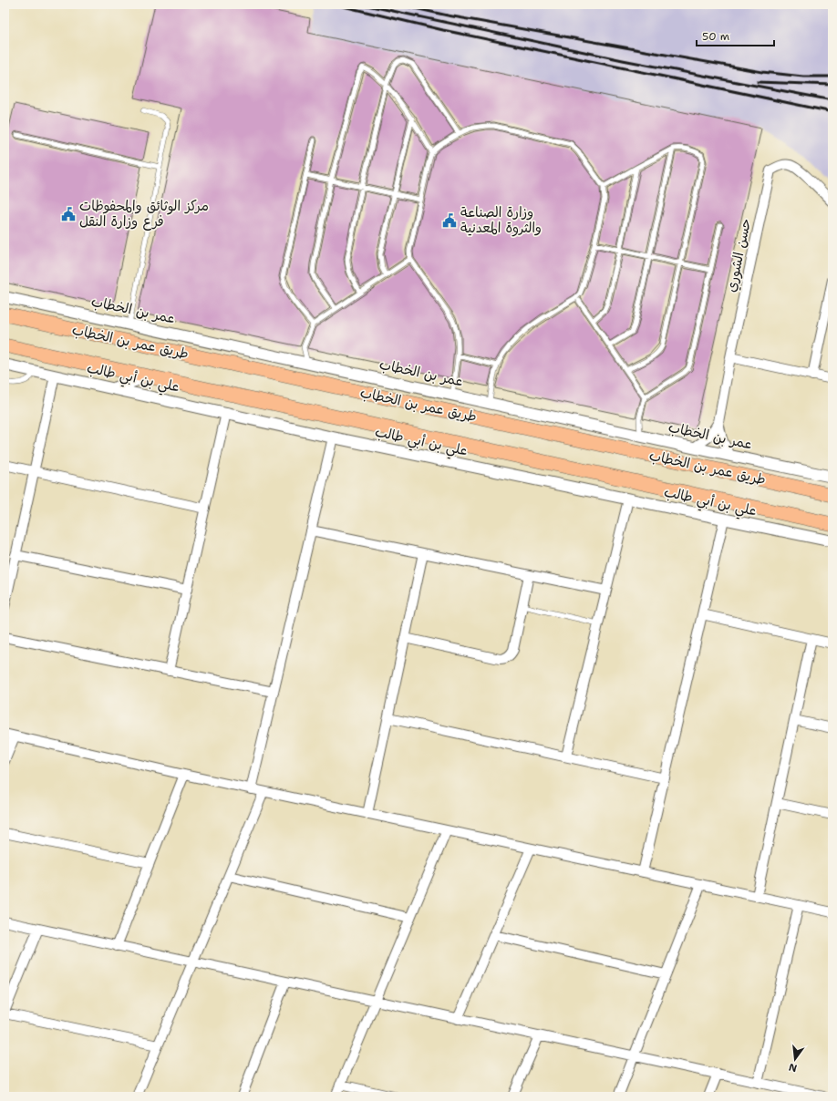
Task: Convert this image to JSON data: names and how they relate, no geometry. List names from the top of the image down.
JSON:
{
  "streets": {
    "main road": ["طريق عمر بن الخطاب"],
    "street": ["حسن الشوري", "عمر بن الخطاب", "علي بن أبي طالب"]
  },
  "crossings": [
    ["حسن الشوري", "عمر بن الخطاب"]
  ],
  "places": {
    "public building": ["مركز الوثائق والمحفوظات فرع وزارة النقل", "وزارة الصناعة والثروة المعدنية"]
  },
  "scale_bar": "50 m",
  "north": "bottom"
}
